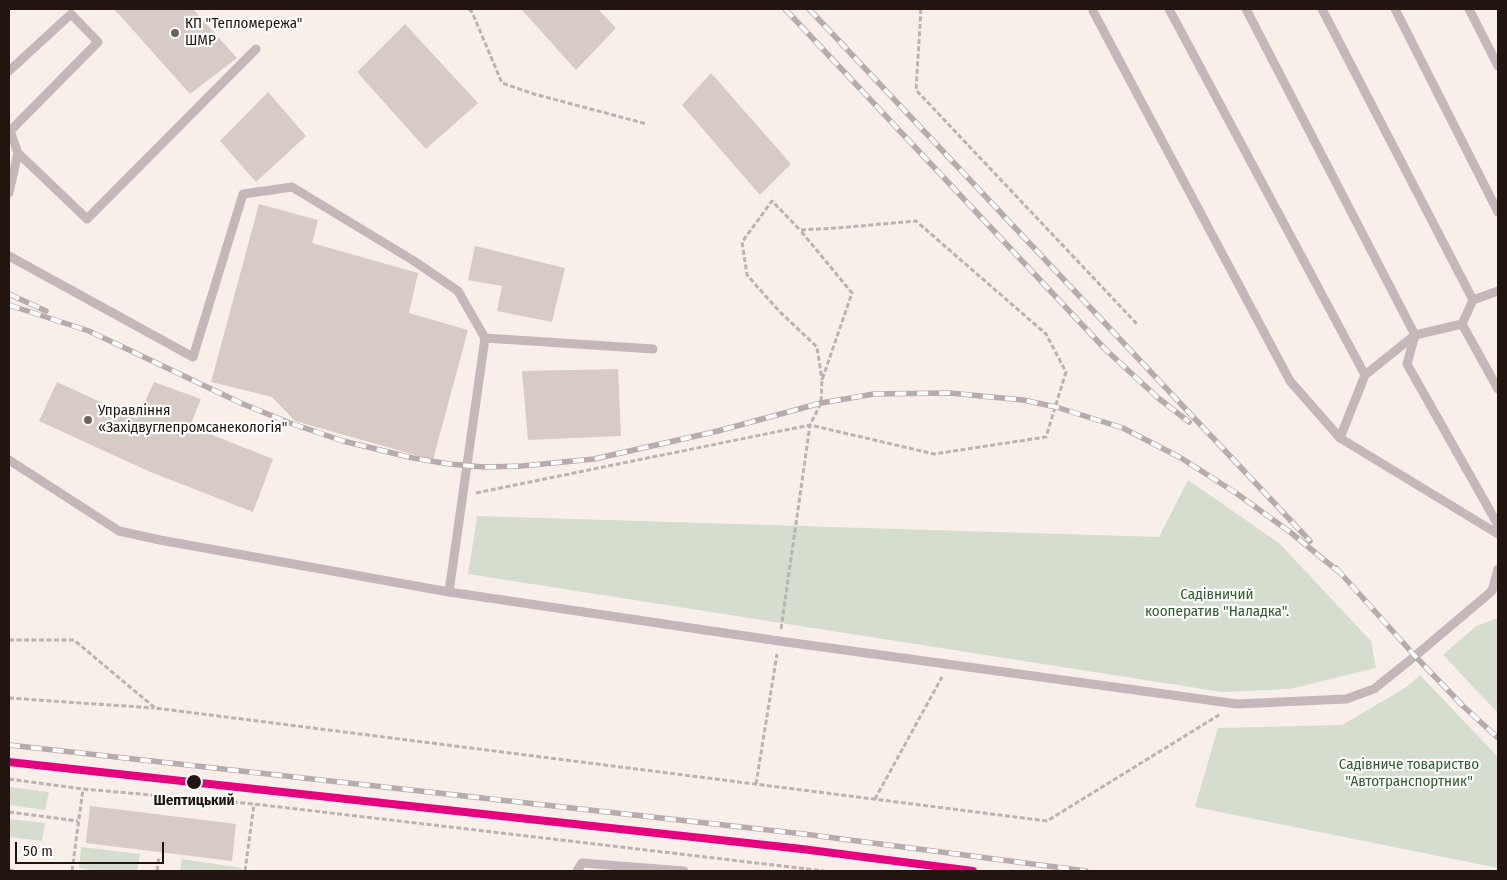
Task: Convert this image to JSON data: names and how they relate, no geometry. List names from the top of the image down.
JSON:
{
  "parks": ["Садівничий кооператив \"Наладка\".", "Садівниче товариство \"Автотранспортник\""],
  "places": ["КП \"Тепломережа\" ШМР", "Управління «Західвуглепромсанекологія\"", "Шептицький"],
  "scale_bar": "50 m"
}
